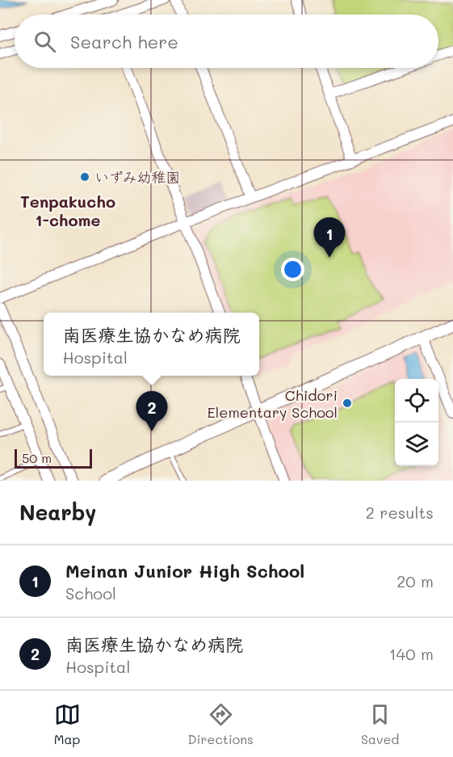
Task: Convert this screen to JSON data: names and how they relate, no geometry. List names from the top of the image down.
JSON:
{
  "districts": ["Tenpakucho 1-chome"],
  "places": ["いずみ幼稚園", "Chidori Elementary School"],
  "scale_bar": "50 m",
  "page": {
    "search": "Search here",
    "pins": ["1", "2"],
    "popup": ["南医療生協かなめ病院", "Hospital"],
    "scale": "50 m",
    "heading": ["Nearby", "2 results"],
    "list": [
      {
        "mark": "1",
        "name": "Meinan Junior High School",
        "note": "School",
        "value": "20 m"
      },
      {
        "mark": "2",
        "name": "南医療生協かなめ病院",
        "note": "Hospital",
        "value": "140 m"
      }
    ],
    "nav": ["Map", "Directions", "Saved"]
  }
}
